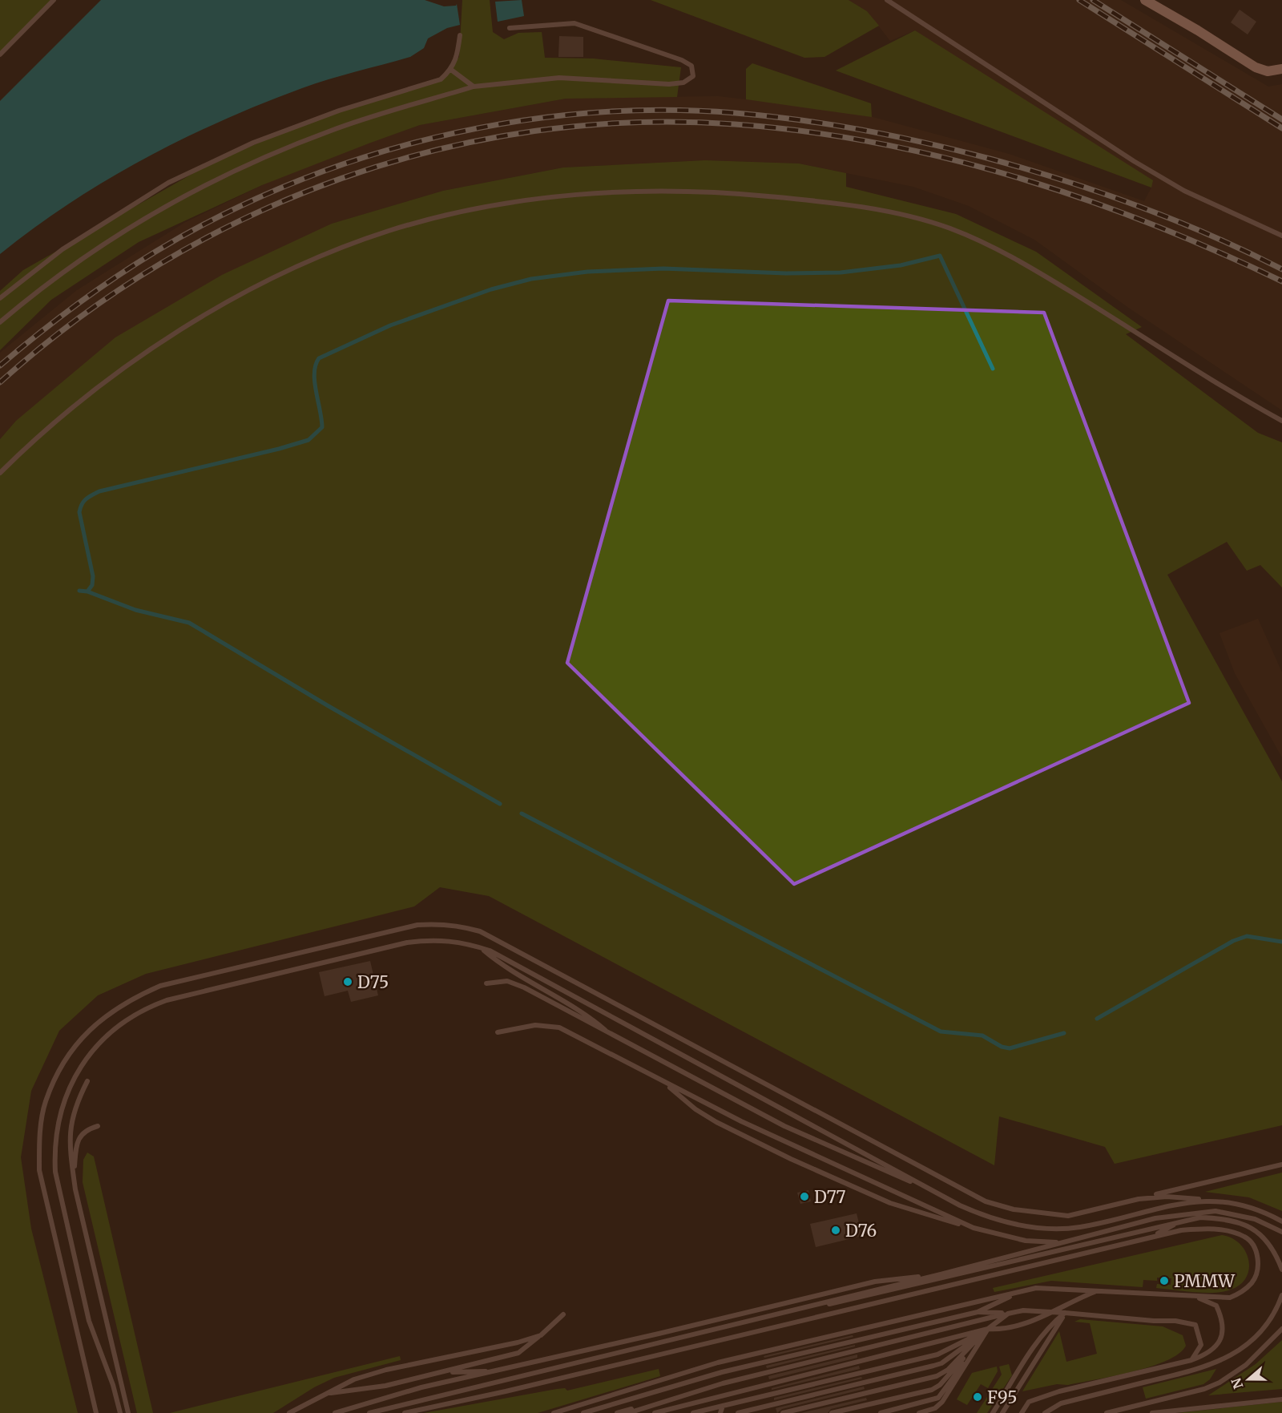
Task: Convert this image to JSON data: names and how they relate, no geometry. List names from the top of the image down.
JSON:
{
  "places": [
    "D75",
    "D77",
    "D76",
    "PMMW",
    "F95"
  ],
  "north": "left"
}
